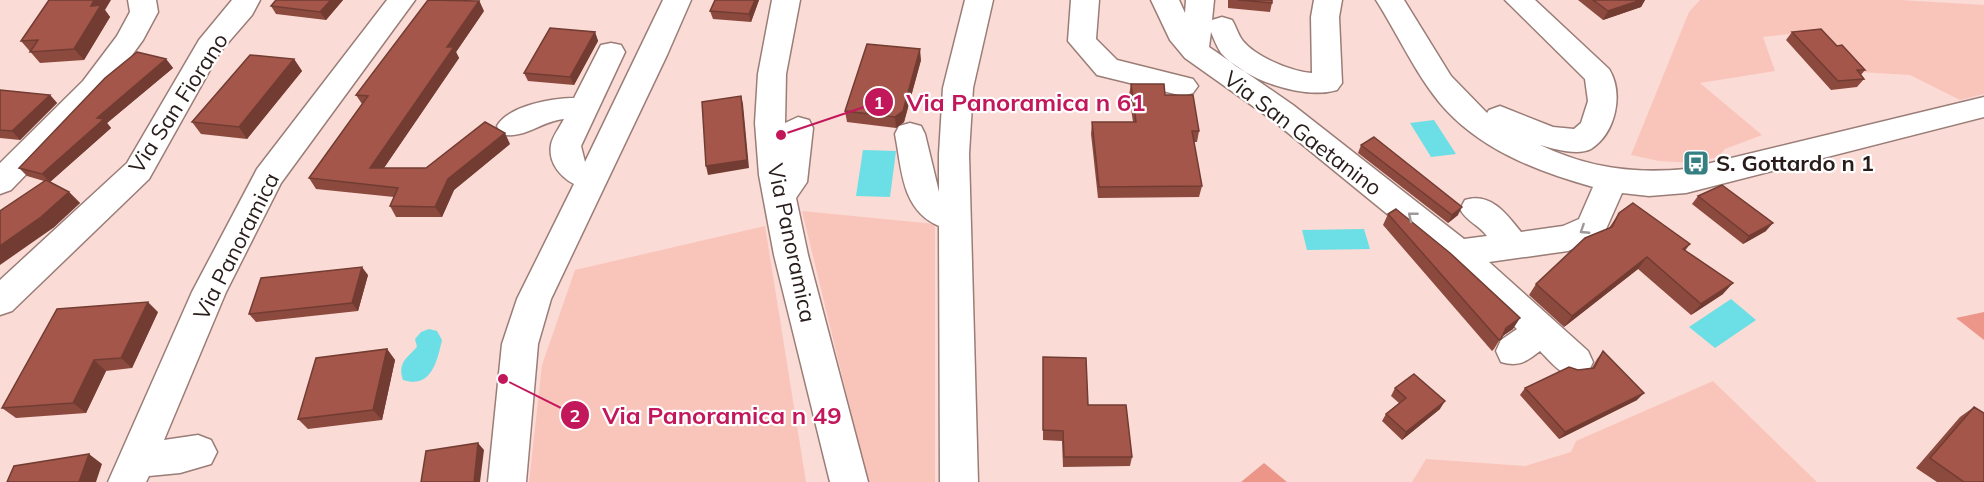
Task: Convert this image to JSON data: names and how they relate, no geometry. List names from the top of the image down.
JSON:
{
  "streets": {
    "street": ["Via San Fiorano", "Via San Gaetanino", "Via Panoramica"]
  },
  "places": {
    "other": ["Via Panoramica n 61", "Via Panoramica n 49"],
    "bus stop": ["S. Gottardo n 1"]
  }
}
